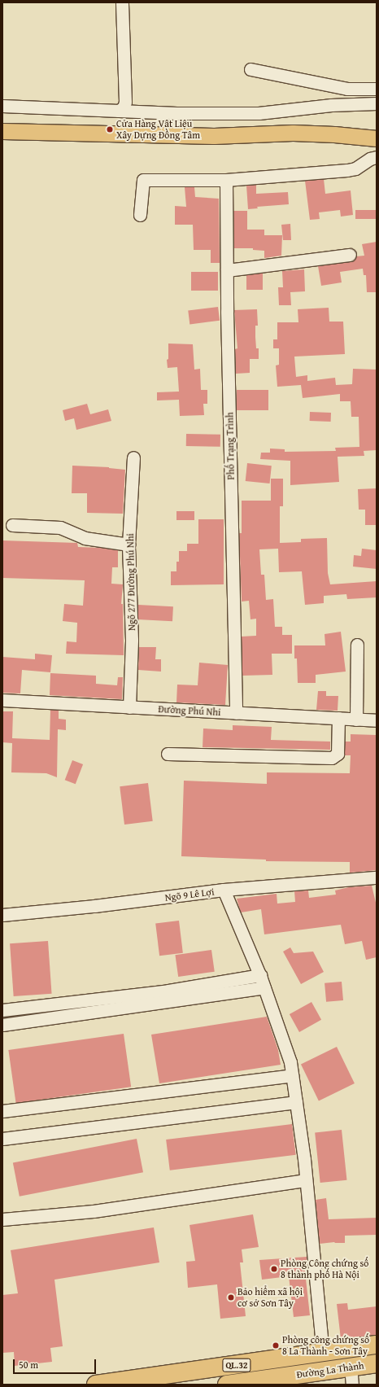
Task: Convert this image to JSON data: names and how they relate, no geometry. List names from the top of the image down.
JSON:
{
  "streets": {
    "highway": ["QL.32", "Đường La Thành"],
    "street": [
      "Phố Trạng Trình",
      "Ngõ 277 Đường Phú Nhi",
      "Đường Phú Nhi",
      "Ngõ 9 Lê Lợi"
    ]
  },
  "crossings": [
    ["Phố Trạng Trình", "Đường Phú Nhi"],
    ["Ngõ 277 Đường Phú Nhi", "Đường Phú Nhi"]
  ],
  "places": [
    "Cửa Hàng Vật Liệu Xây Dựng Đồng Tâm",
    "Phòng Công chứng số 8 thành phố Hà Nội",
    "Bảo hiểm xã hội cơ sở Sơn Tây",
    "Phòng công chứng số 8 La Thành - Sơn Tây"
  ],
  "scale_bar": "50 m"
}
